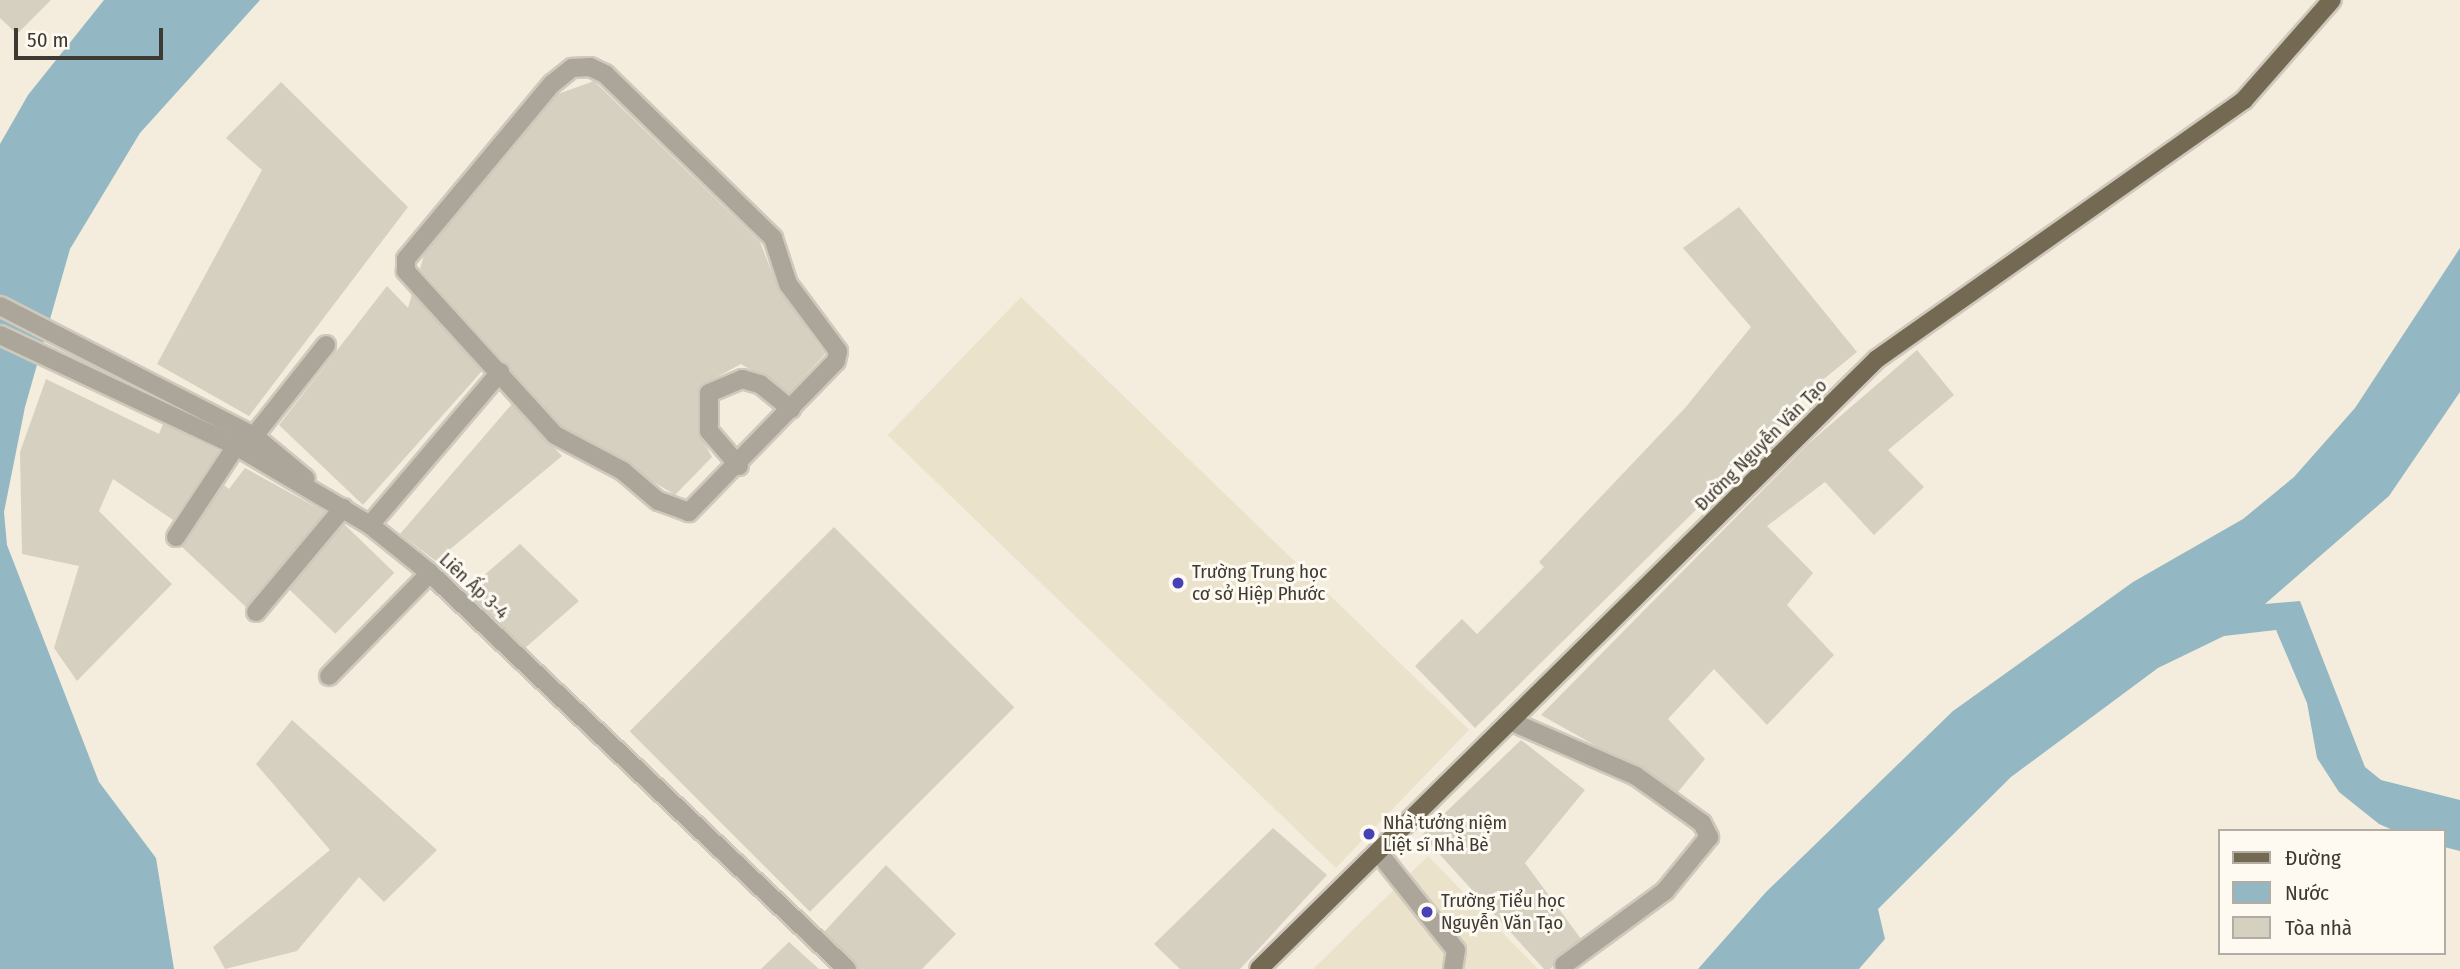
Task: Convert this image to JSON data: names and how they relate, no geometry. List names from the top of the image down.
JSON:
{
  "streets": {
    "main road": ["Đường Nguyễn Văn Tạo"],
    "street": ["Liên Ấp 3-4"]
  },
  "places": ["Trường Trung học cơ sở Hiệp Phước", "Nhà tưởng niệm Liệt sĩ Nhà Bè", "Trường Tiểu học Nguyễn Văn Tạo"],
  "legend": ["Đường", "Nước", "Tòa nhà"],
  "scale_bar": "50 m"
}
